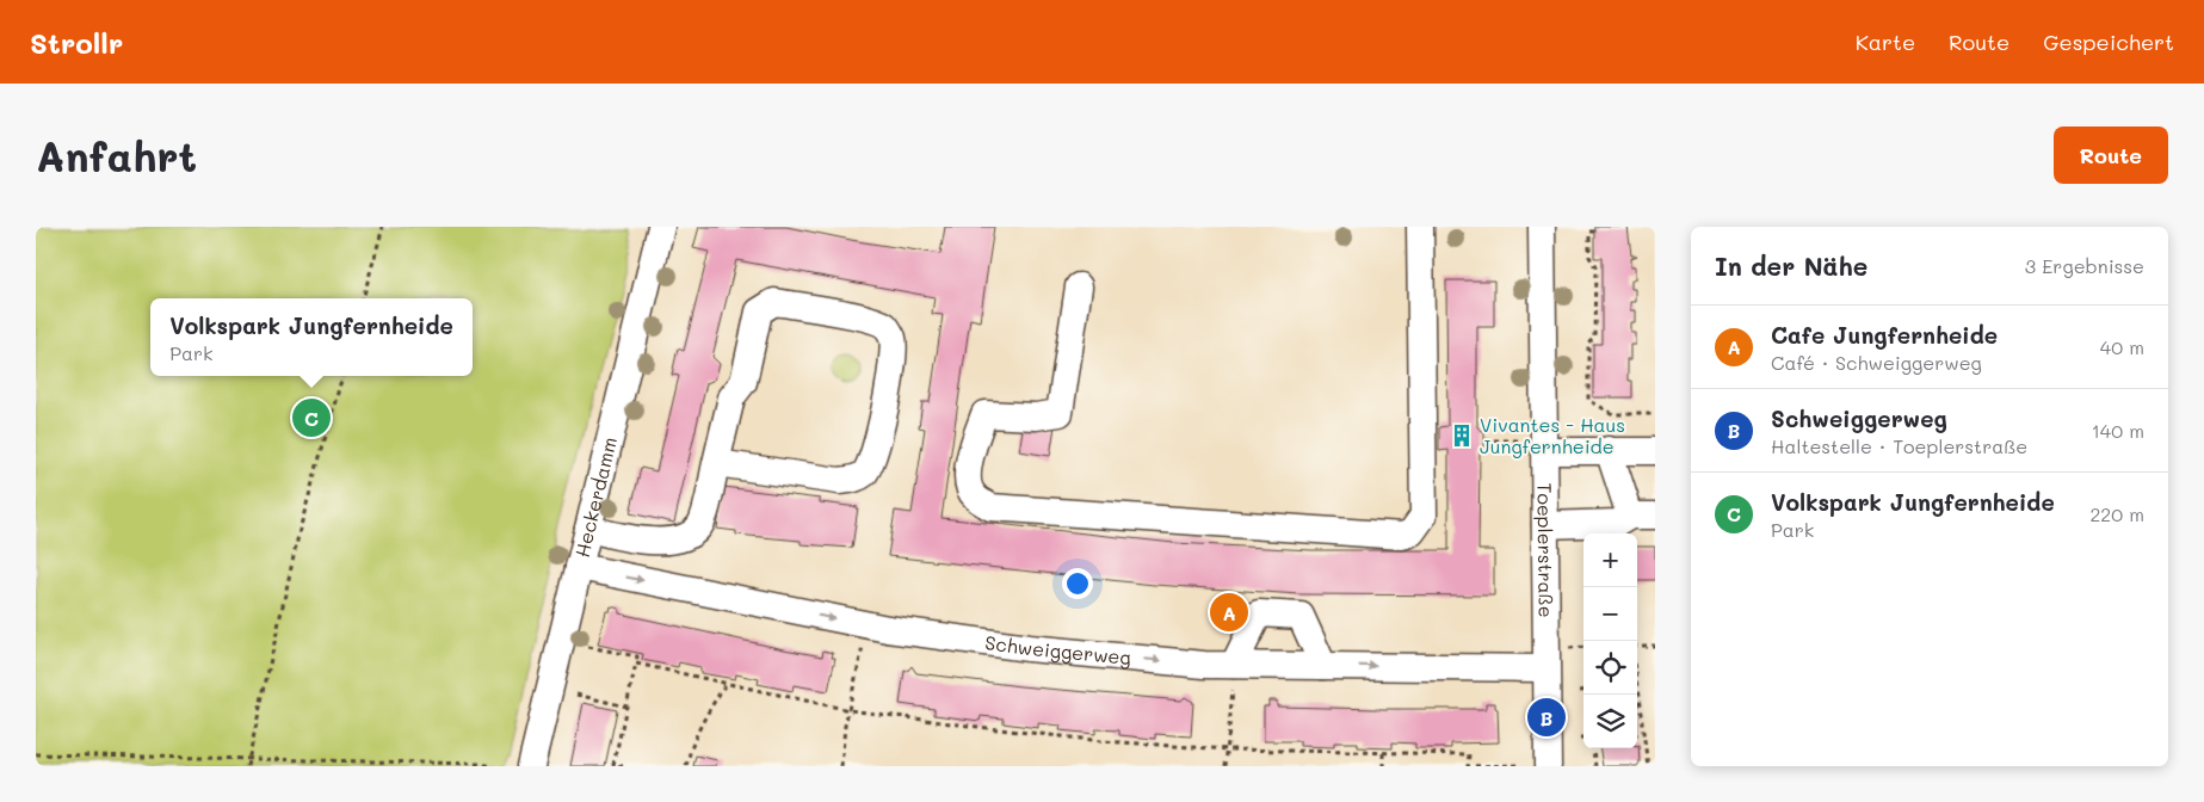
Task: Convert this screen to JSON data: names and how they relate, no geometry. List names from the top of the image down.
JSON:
{
  "streets": {
    "street": ["Heckerdamm", "Toeplerstraße", "Schweiggerweg"]
  },
  "crossings": [
    ["Heckerdamm", "Schweiggerweg"],
    ["Toeplerstraße", "Schweiggerweg"]
  ],
  "one_way": ["Schweiggerweg"],
  "places": {
    "building": ["Vivantes - Haus Jungfernheide"]
  },
  "page": {
    "header": "Strollr",
    "nav": ["Karte", "Route", "Gespeichert"],
    "buttons": "Route",
    "title": "Anfahrt",
    "heading": ["In der Nähe", "3 Ergebnisse"],
    "popup": ["Volkspark Jungfernheide", "Park"],
    "list": [
      {
        "mark": "A",
        "name": "Cafe Jungfernheide",
        "note": "Café · Schweiggerweg",
        "value": "40 m"
      },
      {
        "mark": "B",
        "name": "Schweiggerweg",
        "note": "Haltestelle · Toeplerstraße",
        "value": "140 m"
      },
      {
        "mark": "C",
        "name": "Volkspark Jungfernheide",
        "note": "Park",
        "value": "220 m"
      }
    ],
    "pins": ["C", "A", "B"],
    "map_buttons": ["+", "−"]
  }
}
